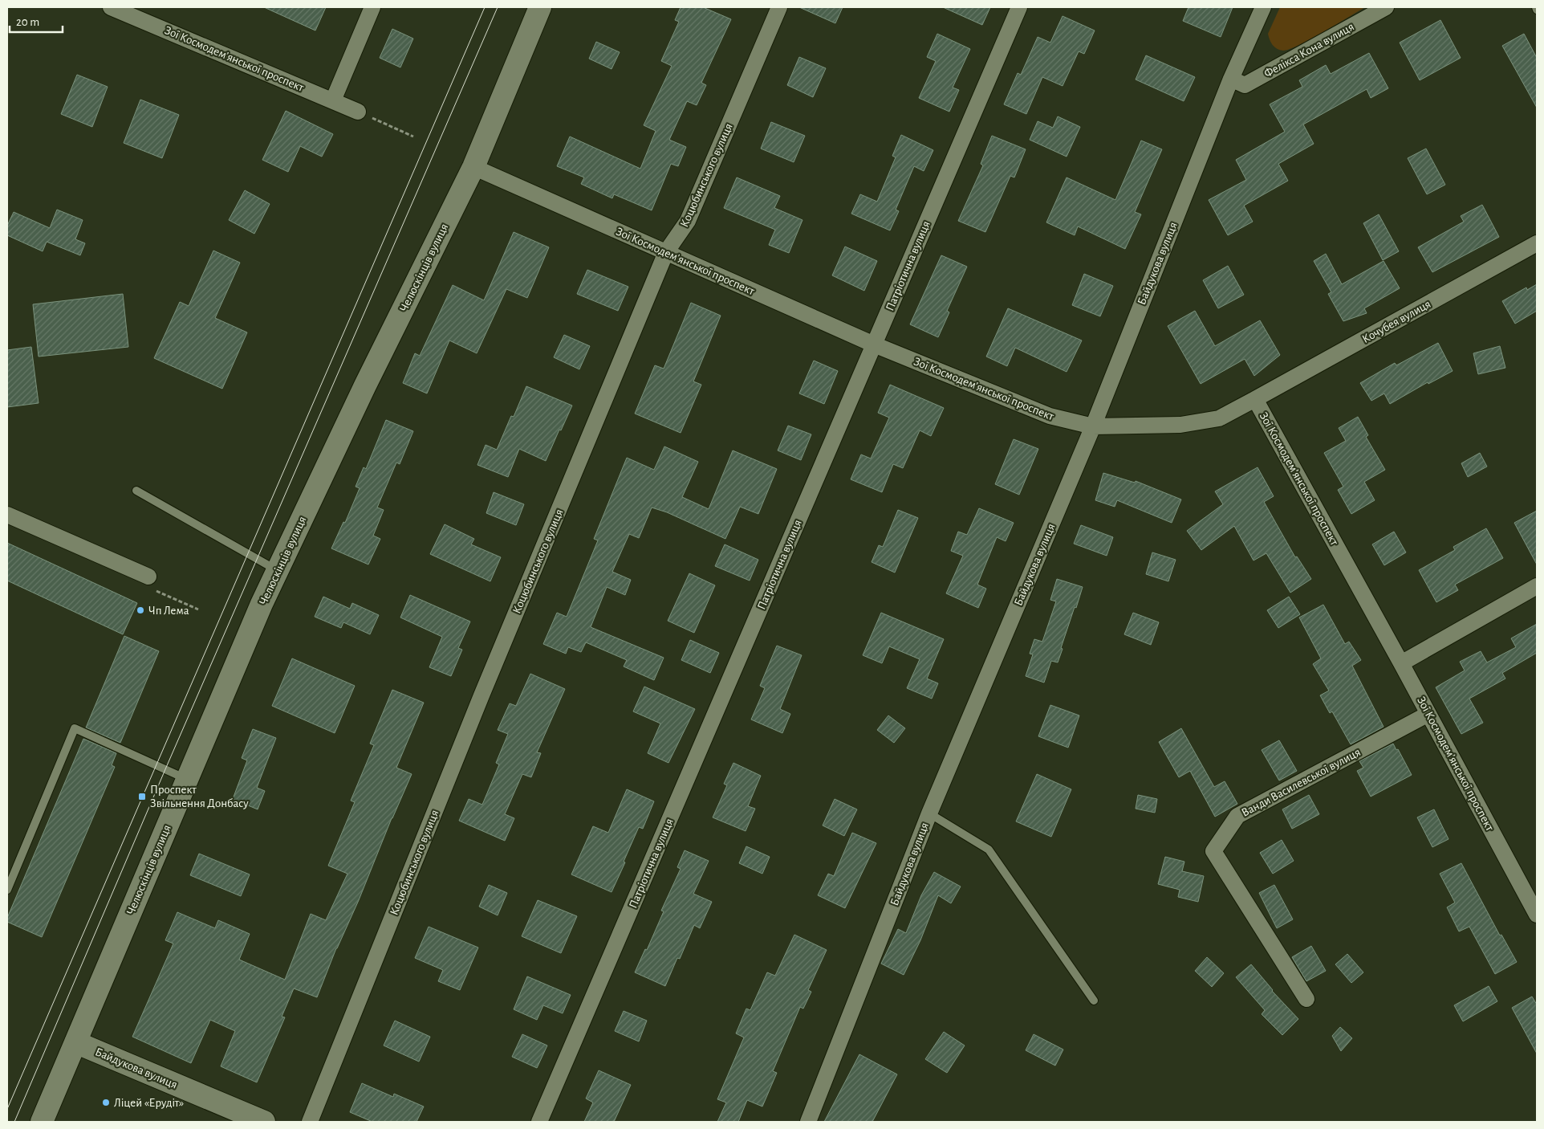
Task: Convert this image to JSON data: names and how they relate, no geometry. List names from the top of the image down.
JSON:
{
  "streets": {
    "main road": ["Байдукова вулиця", "Челюскінців вулиця"],
    "street": [
      "Фелікса Кона вулиця",
      "Зої Космодем’янської проспект",
      "Коцюбинського вулиця",
      "Патріотична вулиця",
      "Кочубея вулиця",
      "Ванди Василевської вулиця"
    ]
  },
  "crossings": [
    ["Фелікса Кона вулиця", "Байдукова вулиця"],
    ["Зої Космодем’янської проспект", "Коцюбинського вулиця"],
    ["Зої Космодем’янської проспект", "Байдукова вулиця"],
    ["Зої Космодем’янської проспект", "Патріотична вулиця"],
    ["Зої Космодем’янської проспект", "Челюскінців вулиця"],
    ["Зої Космодем’янської проспект", "Кочубея вулиця"],
    ["Зої Космодем’янської проспект", "Ванди Василевської вулиця"],
    ["Байдукова вулиця", "Челюскінців вулиця"]
  ],
  "places": {
    "other": ["Чп Лема", "Ліцей «Ерудіт»"],
    "transit": ["Проспект Звільнення Донбасу"]
  },
  "scale_bar": "20 m"
}
